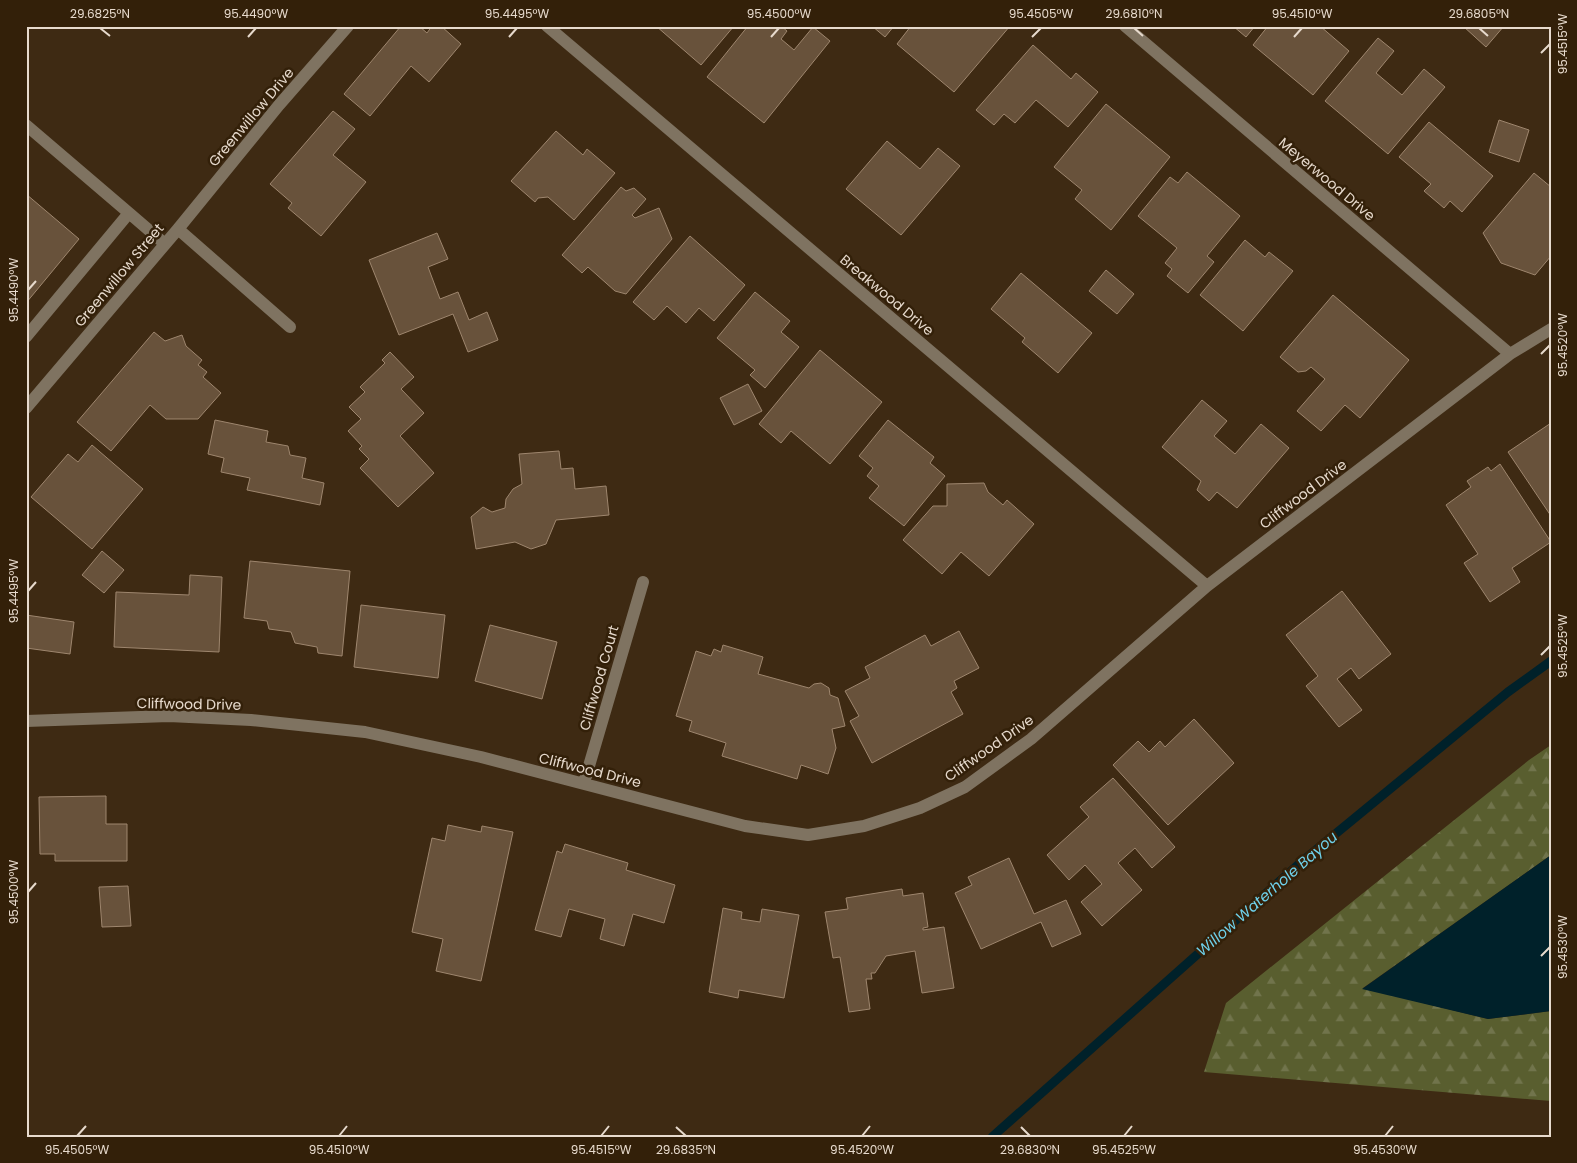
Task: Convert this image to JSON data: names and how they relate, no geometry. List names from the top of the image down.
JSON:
{
  "streets": {
    "street": [
      "Greenwillow Drive",
      "Meyerwood Drive",
      "Greenwillow Street",
      "Breakwood Drive",
      "Cliffwood Drive",
      "Cliffwood Court"
    ]
  },
  "crossings": [
    ["Greenwillow Drive", "Greenwillow Street"],
    ["Meyerwood Drive", "Cliffwood Drive"],
    ["Breakwood Drive", "Cliffwood Drive"],
    ["Cliffwood Drive", "Cliffwood Court"]
  ],
  "water": ["Willow Waterhole Bayou"],
  "coordinates": [
    "29.6825°N",
    "95.4490°W",
    "95.4495°W",
    "95.4500°W",
    "95.4505°W",
    "29.6810°N",
    "95.4510°W",
    "29.6805°N",
    "95.4515°W",
    "95.4520°W",
    "95.4525°W",
    "95.4530°W",
    "29.6835°N",
    "29.6830°N"
  ]
}
